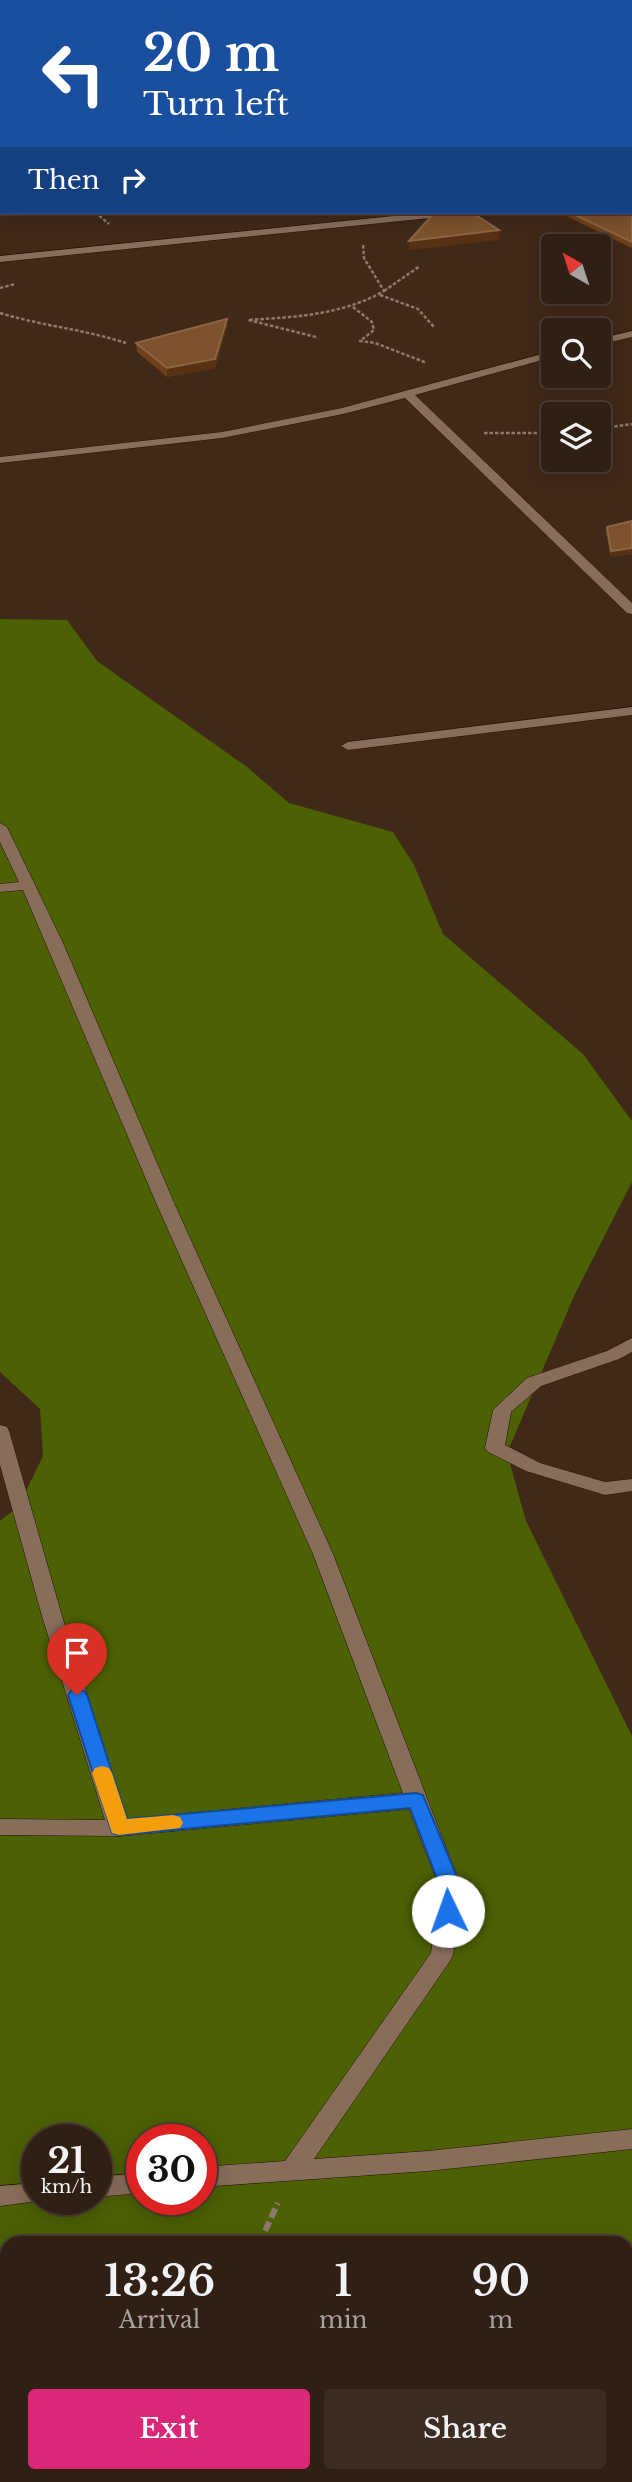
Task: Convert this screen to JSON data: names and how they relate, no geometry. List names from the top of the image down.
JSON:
{
  "north": "top left",
  "page": {
    "turn": ["20 m", "Turn left"],
    "then": "Then",
    "speed": "21 km/h",
    "limit": "30",
    "eta": [
      "13:26",
      "Arrival",
      "1",
      "min",
      "90",
      "m"
    ],
    "buttons": ["Exit", "Share"]
  }
}
